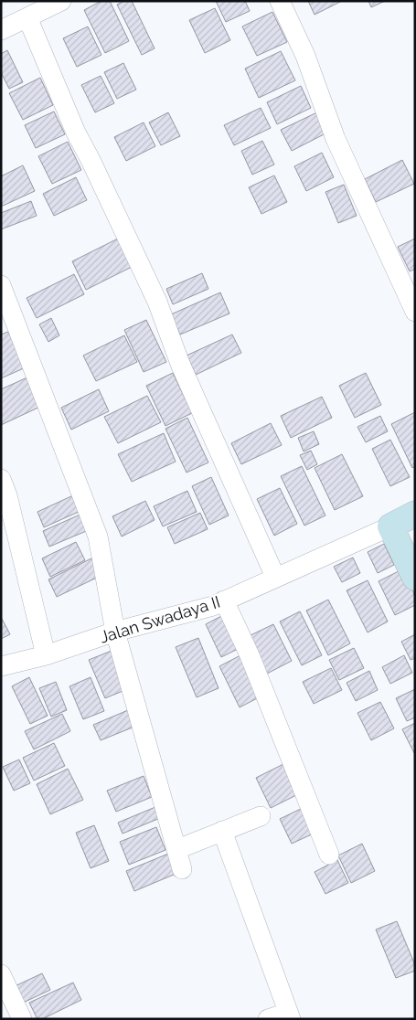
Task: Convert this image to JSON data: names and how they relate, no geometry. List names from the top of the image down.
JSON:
{
  "streets": {
    "street": ["Jalan Swadaya II"]
  }
}
